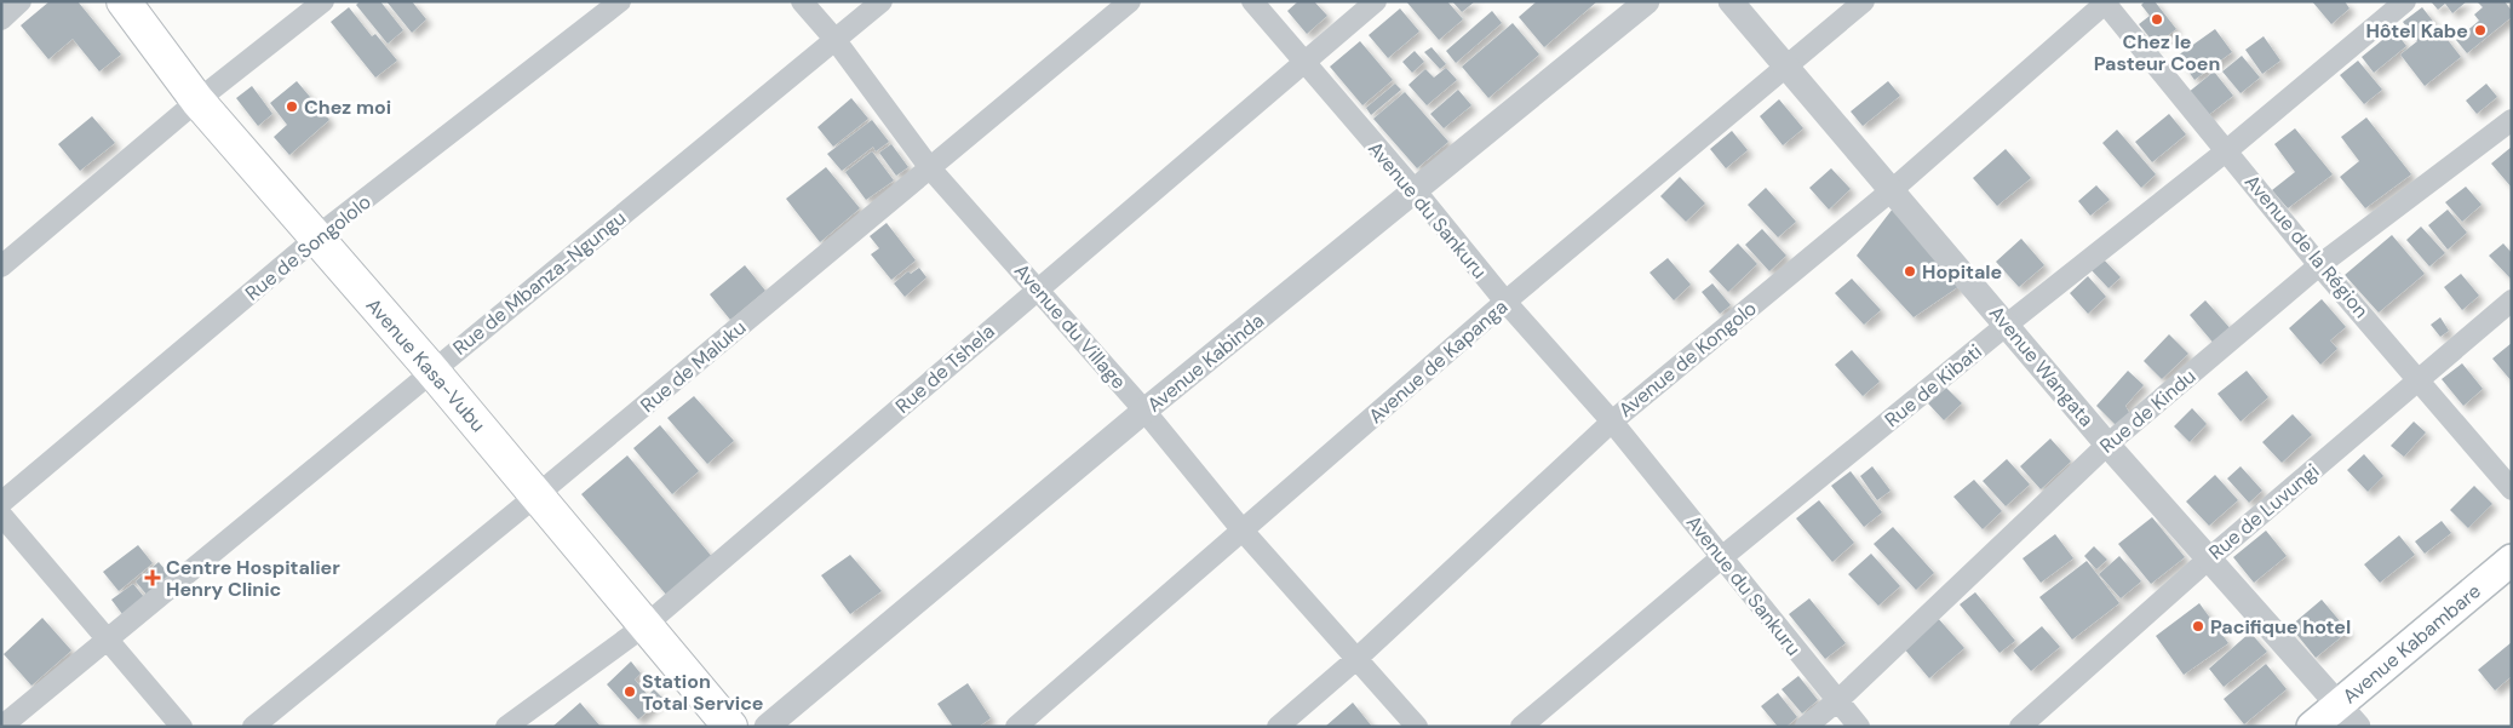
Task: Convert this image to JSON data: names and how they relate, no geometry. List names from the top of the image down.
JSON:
{
  "streets": {
    "main road": ["Avenue Kasa-Vubu", "Avenue Kabambare"],
    "street": [
      "Avenue du Sankuru",
      "Avenue de la Région",
      "Rue de Songololo",
      "Rue de Mbanza-Ngungu",
      "Avenue du Village",
      "Avenue de Kongolo",
      "Avenue de Kapanga",
      "Avenue Kabinda",
      "Rue de Maluku",
      "Avenue Wangata",
      "Rue de Tshela",
      "Rue de Kibati",
      "Rue de Kindu",
      "Rue de Luvungi"
    ]
  },
  "crossings": [
    ["Avenue du Sankuru", "Avenue de Kongolo"],
    ["Avenue du Sankuru", "Avenue de Kapanga"],
    ["Avenue du Sankuru", "Avenue Kabinda"],
    ["Avenue du Sankuru", "Rue de Tshela"],
    ["Avenue du Sankuru", "Rue de Kibati"],
    ["Avenue du Sankuru", "Rue de Kindu"],
    ["Avenue de la Région", "Avenue de Kongolo"],
    ["Avenue de la Région", "Rue de Kibati"],
    ["Avenue de la Région", "Rue de Kindu"],
    ["Avenue de la Région", "Rue de Luvungi"],
    ["Rue de Songololo", "Avenue Kasa-Vubu"],
    ["Rue de Mbanza-Ngungu", "Avenue du Village"],
    ["Rue de Mbanza-Ngungu", "Avenue Kasa-Vubu"],
    ["Avenue du Village", "Avenue de Kongolo"],
    ["Avenue du Village", "Avenue de Kapanga"],
    ["Avenue du Village", "Avenue Kabinda"],
    ["Avenue du Village", "Rue de Maluku"],
    ["Avenue du Village", "Rue de Tshela"],
    ["Avenue de Kongolo", "Avenue Wangata"],
    ["Avenue de Kapanga", "Avenue Wangata"],
    ["Avenue Kasa-Vubu", "Rue de Maluku"],
    ["Avenue Kasa-Vubu", "Rue de Tshela"],
    ["Avenue Wangata", "Rue de Kibati"],
    ["Avenue Wangata", "Rue de Kindu"],
    ["Avenue Wangata", "Rue de Luvungi"],
    ["Avenue Wangata", "Avenue Kabambare"]
  ],
  "places": {
    "other": [
      "Chez le Pasteur Coen",
      "Hôtel Kabe",
      "Chez moi",
      "Hopitale",
      "Pacifique hotel",
      "Station Total Service"
    ],
    "health": ["Centre Hospitalier Henry Clinic"]
  }
}
